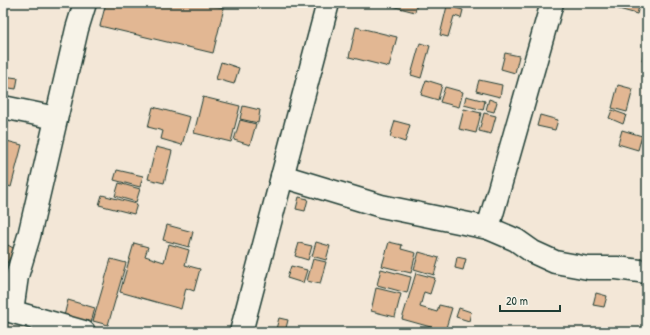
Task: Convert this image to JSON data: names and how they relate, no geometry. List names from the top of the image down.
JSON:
{
  "scale_bar": "20 m"
}
